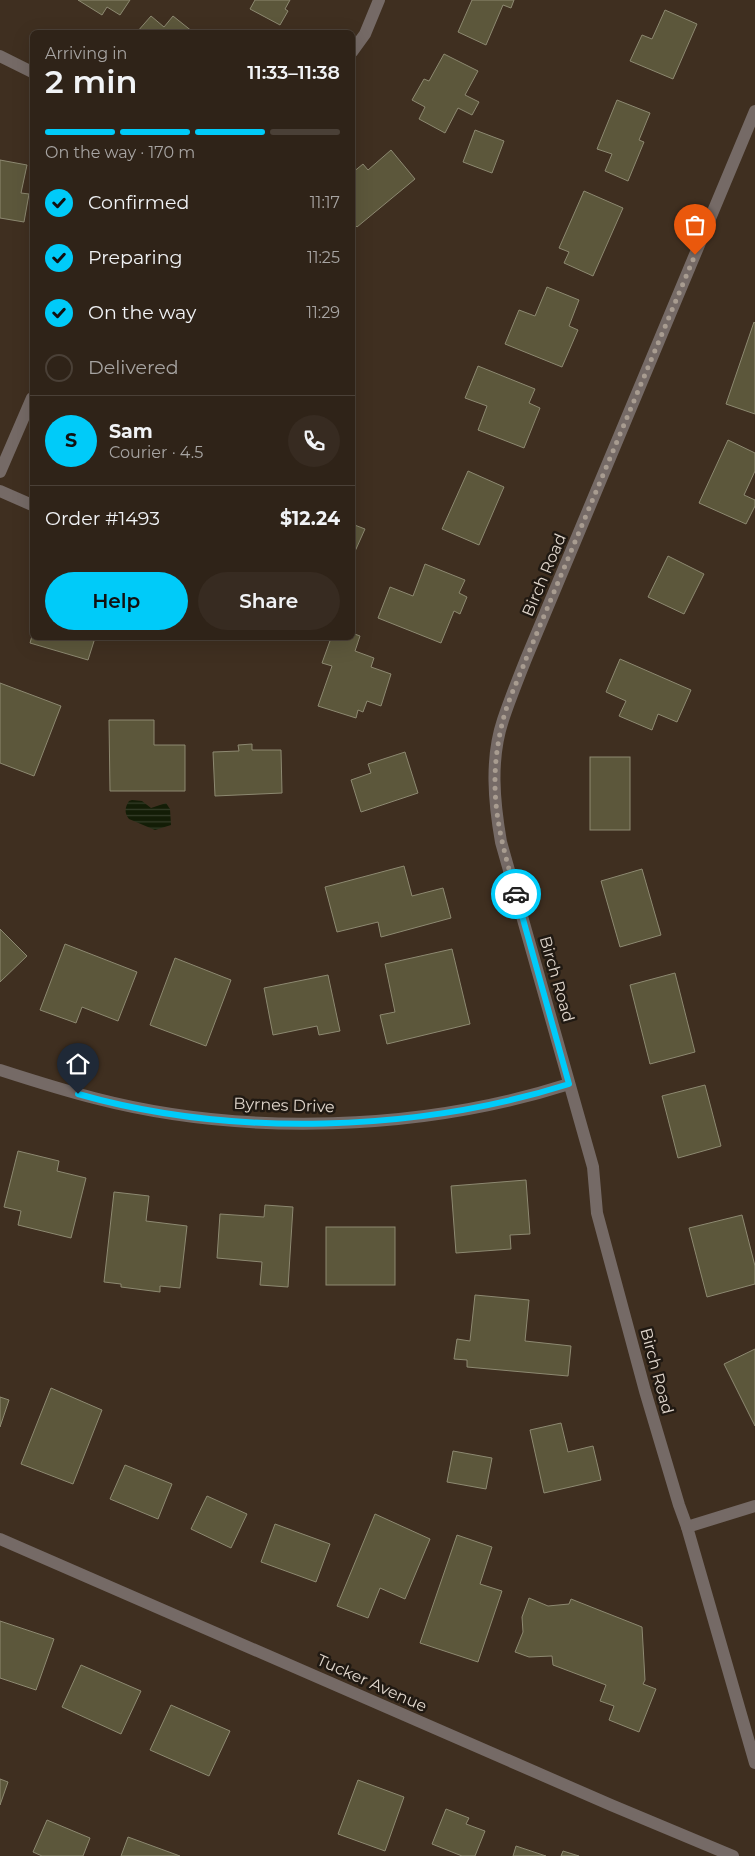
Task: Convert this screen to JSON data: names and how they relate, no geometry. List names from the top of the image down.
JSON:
{
  "streets": {
    "street": ["Birch Road", "Byrnes Drive", "Tucker Avenue"]
  },
  "crossings": [
    ["Birch Road", "Byrnes Drive"]
  ],
  "page": {
    "heading": ["2 min", "Arriving in", "11:33–11:38"],
    "panel": [
      "Sam",
      "Courier · 4.5",
      "Order #1493",
      "$12.24"
    ],
    "bar": "On the way · 170 m",
    "list": [
      ["Confirmed", "11:17"],
      ["Preparing", "11:25"],
      ["On the way", "11:29"],
      "Delivered"
    ],
    "round": "S",
    "buttons": ["Help", "Share"]
  }
}
